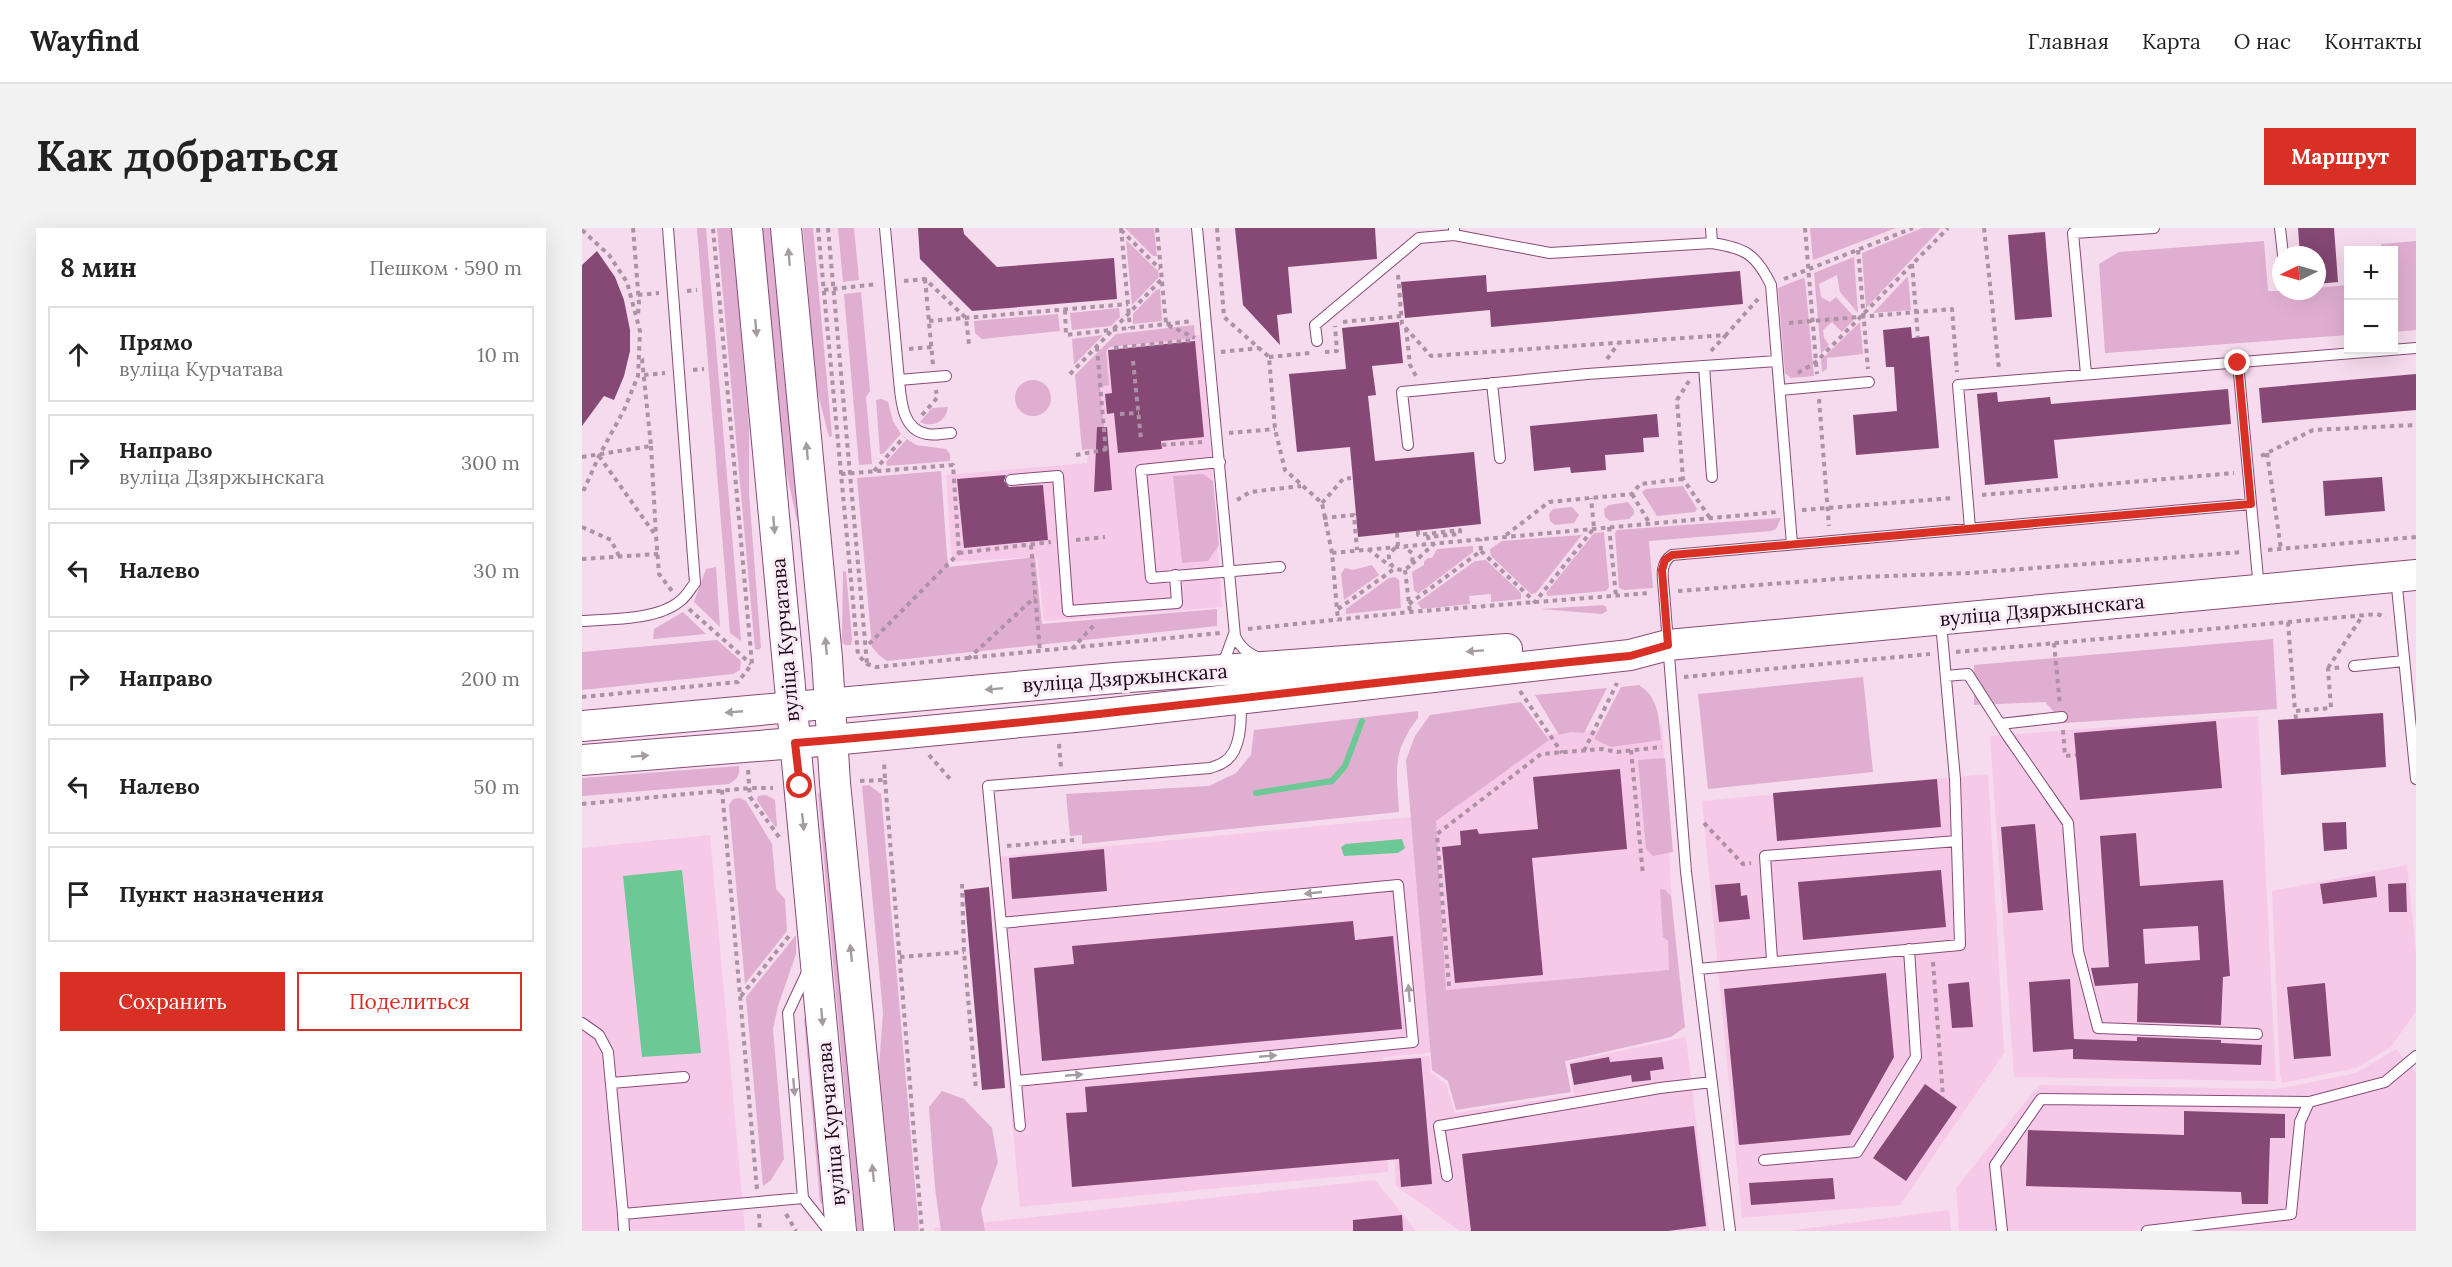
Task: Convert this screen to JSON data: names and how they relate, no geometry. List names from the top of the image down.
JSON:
{
  "streets": {
    "main road": ["вуліца Дзяржынскага", "вуліца Курчатава"]
  },
  "crossings": [
    ["вуліца Дзяржынскага", "вуліца Курчатава"]
  ],
  "north": "left",
  "page": {
    "header": "Wayfind",
    "nav": [
      "Главная",
      "Карта",
      "О нас",
      "Контакты"
    ],
    "buttons": [
      "Маршрут",
      ["Сохранить", "Поделиться"]
    ],
    "title": "Как добраться",
    "heading": ["8 мин", "Пешком · 590 m"],
    "map_buttons": ["+", "−"],
    "list": [
      ["Прямо", "вуліца Курчатава", "10 m"],
      ["Направо", "вуліца Дзяржынскага", "300 m"],
      ["Налево", "30 m"],
      ["Направо", "200 m"],
      ["Налево", "50 m"],
      "Пункт назначения"
    ]
  }
}
